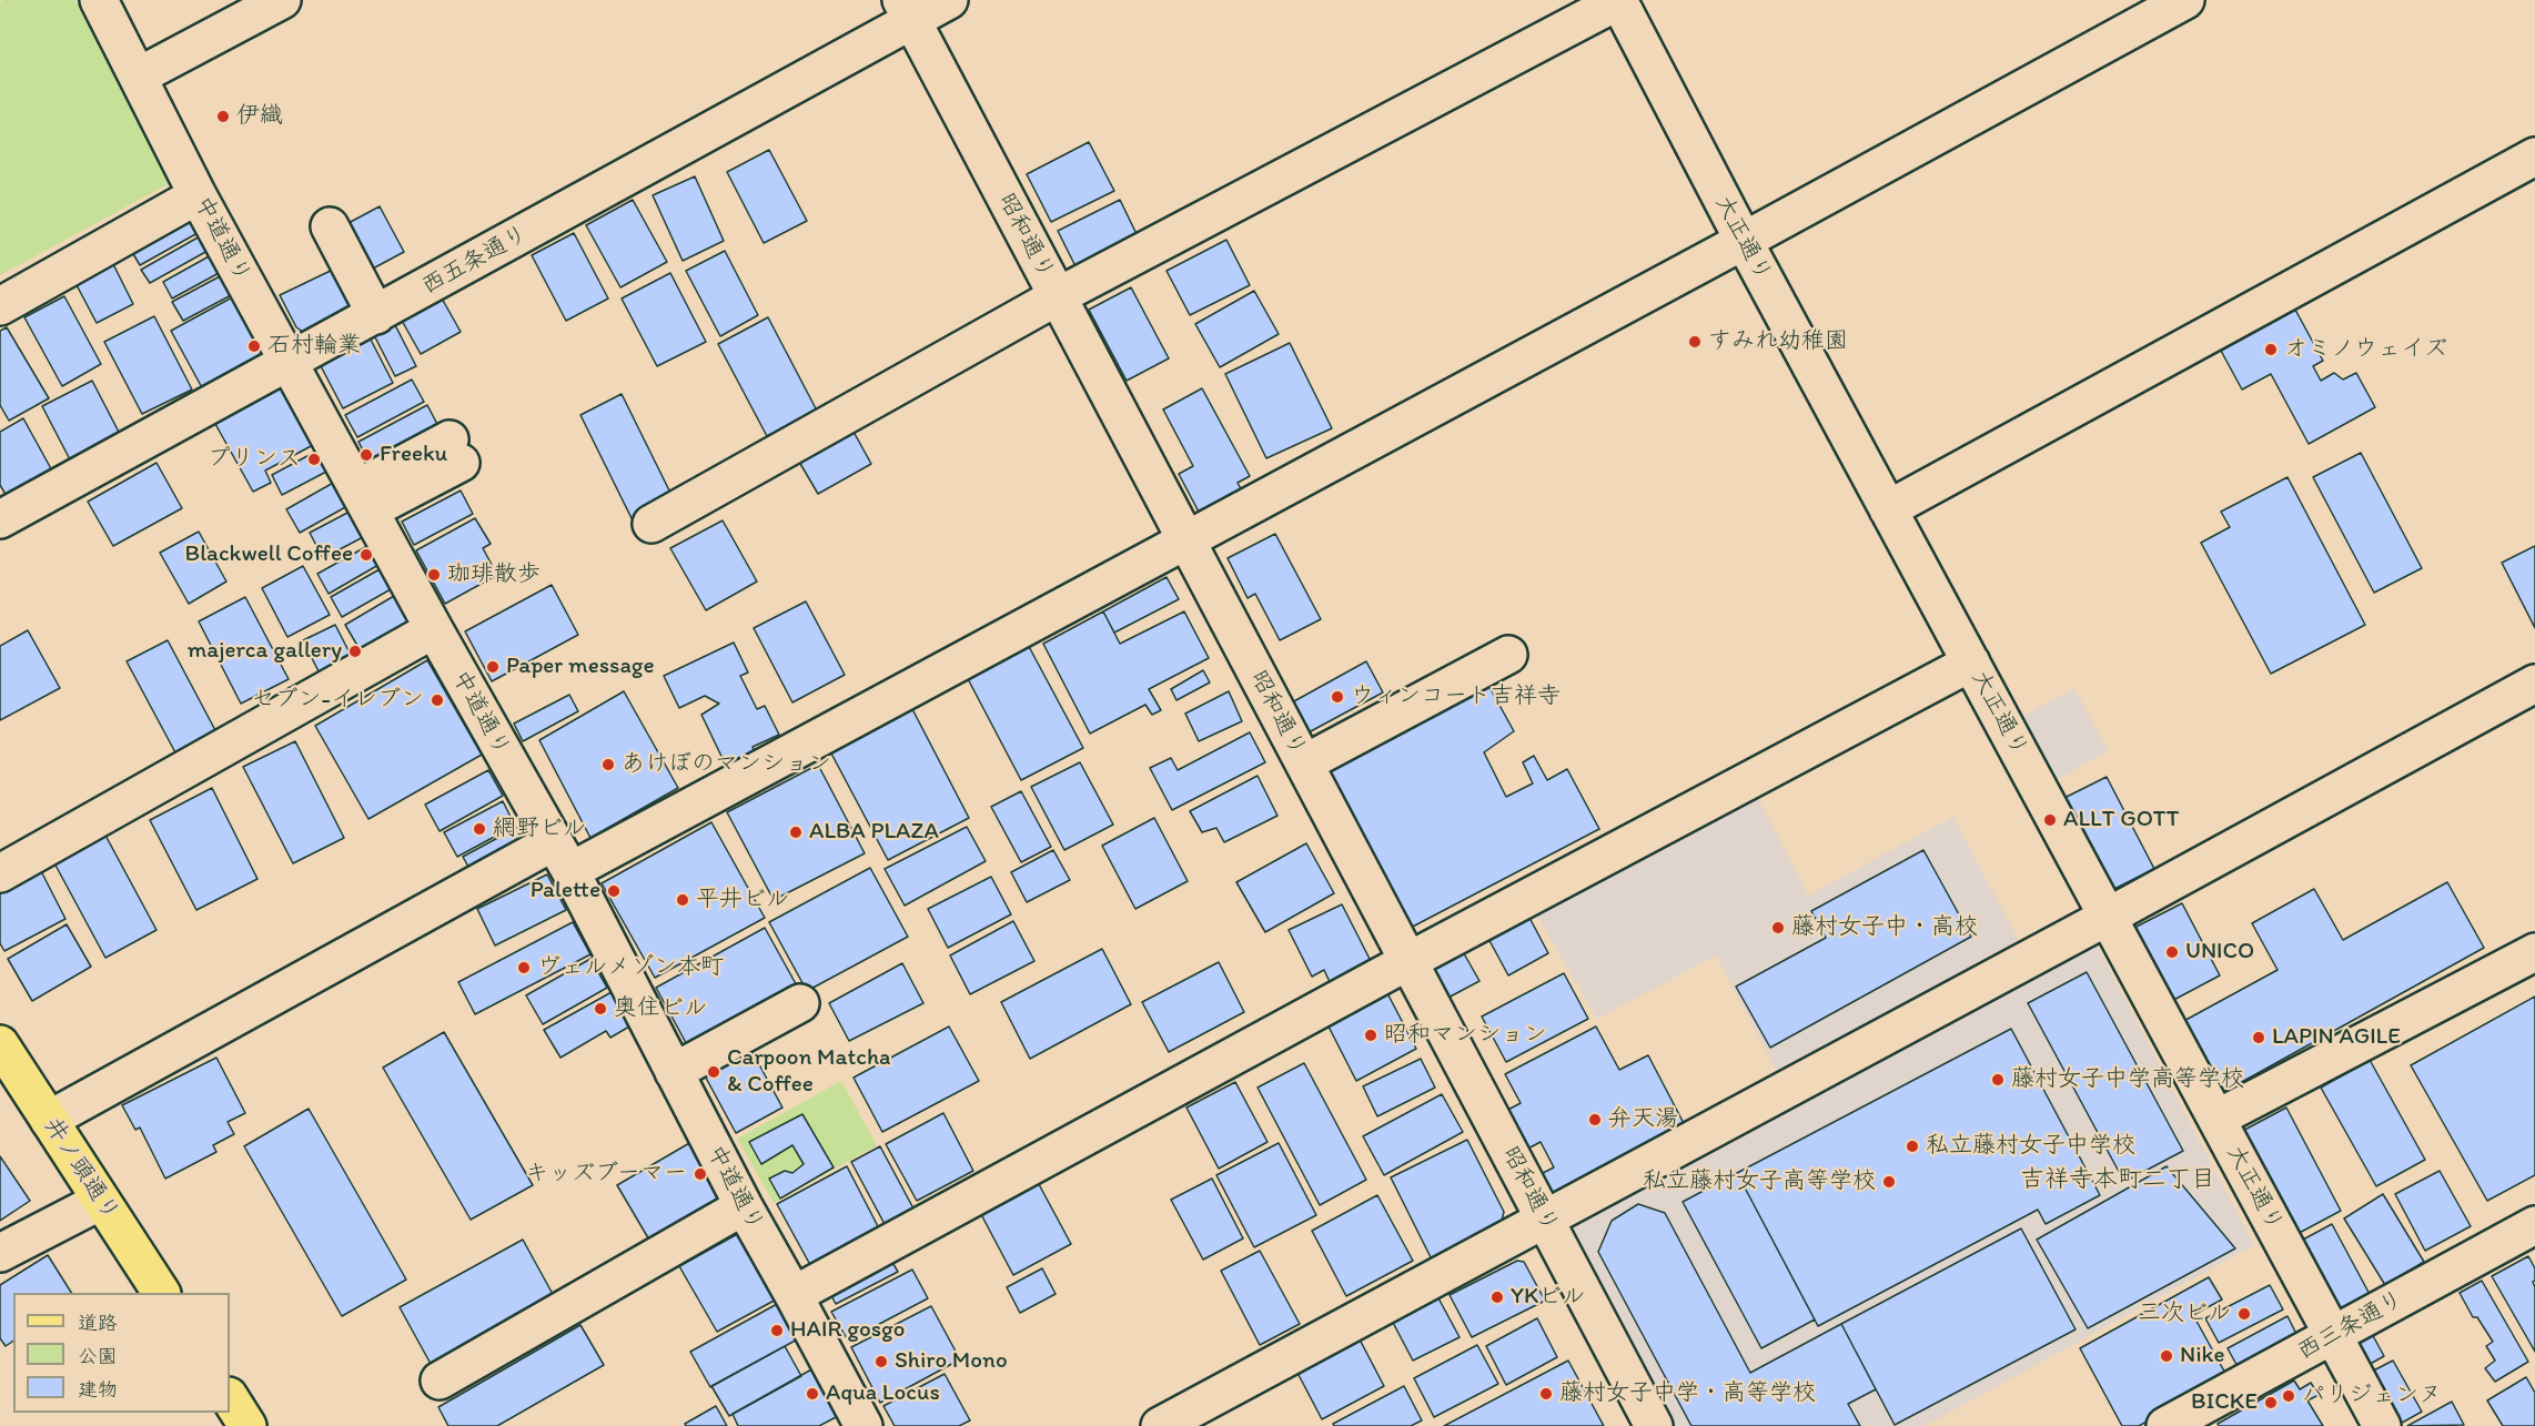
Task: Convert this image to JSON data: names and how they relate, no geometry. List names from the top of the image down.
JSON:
{
  "streets": {
    "main road": ["井ノ頭通り"],
    "street": [
      "昭和通り",
      "大正通り",
      "中道通り",
      "西五条通り",
      "西三条通り"
    ]
  },
  "crossings": [
    ["昭和通り", "西五条通り"],
    ["大正通り", "西三条通り"],
    ["中道通り", "西五条通り"]
  ],
  "districts": ["吉祥寺本町二丁目"],
  "places": [
    "伊織",
    "すみれ幼稚園",
    "石村輪業",
    "オミノウェイズ",
    "Freeku",
    "プリンス",
    "Blackwell Coffee",
    "珈琲散歩",
    "majerca gallery",
    "Paper message",
    "ウィンコート吉祥寺",
    "セブン-イレブン",
    "あけぼのマンション",
    "ALLT GOTT",
    "網野ビル",
    "ALBA PLAZA",
    "Palette",
    "平井ビル",
    "藤村女子中・高校",
    "UNICO",
    "ヴェルメゾン本町",
    "奥住ビル",
    "昭和マンション",
    "LAPIN AGILE",
    "Carpoon Matcha & Coffee",
    "藤村女子中学高等学校",
    "弁天湯",
    "私立藤村女子中学校",
    "キッズブーマー",
    "私立藤村女子高等学校",
    "YKビル",
    "三次ビル",
    "HAIR gosgo",
    "Nike",
    "Shiro Mono",
    "Aqua Locus",
    "藤村女子中学・高等学校",
    "パリジェンヌ",
    "BICKE"
  ],
  "legend": ["道路", "公園", "建物"]
}
